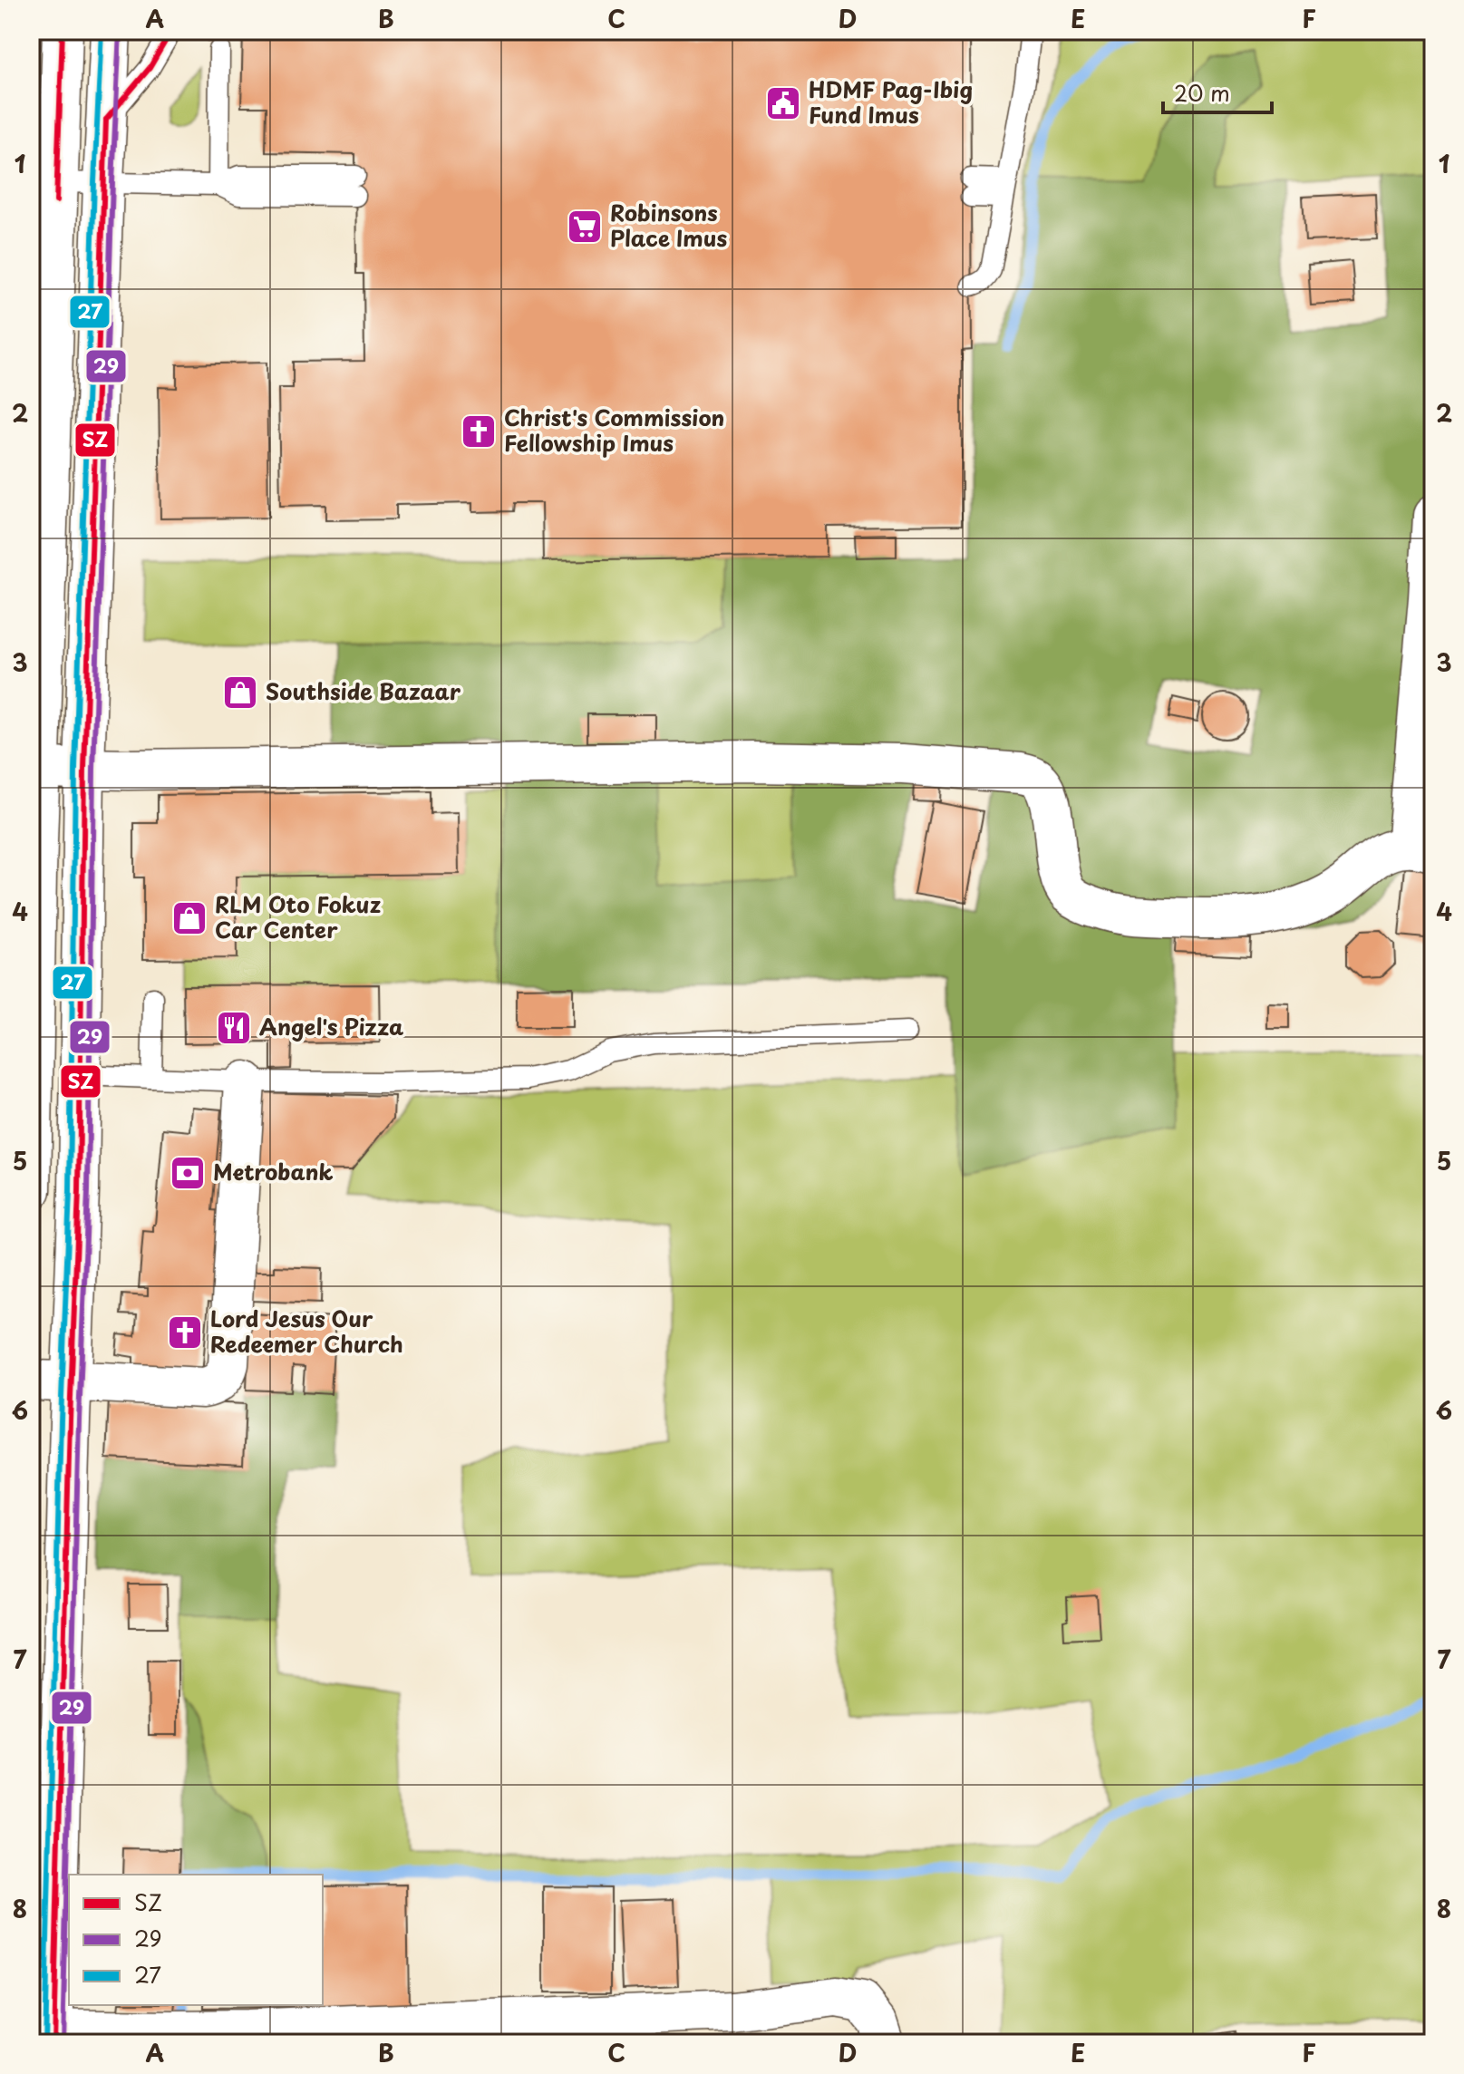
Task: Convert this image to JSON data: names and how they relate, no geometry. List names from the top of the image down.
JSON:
{
  "places": {
    "public building": ["HDMF Pag-Ibig Fund Imus"],
    "supermarket": ["Robinsons Place Imus"],
    "church": ["Christ's Commission Fellowship Imus", "Lord Jesus Our Redeemer Church"],
    "shop": ["Southside Bazaar", "RLM Oto Fokuz Car Center"],
    "restaurant": ["Angel's Pizza"],
    "bank": ["Metrobank"]
  },
  "lines": ["transit line SZ", "transit line 29", "transit line 27"],
  "legend": ["SZ", "29", "27"],
  "scale_bar": "20 m",
  "grid": {
    "columns": [
      "A",
      "B",
      "C",
      "D",
      "E",
      "F"
    ],
    "rows": [
      "1",
      "2",
      "3",
      "4",
      "5",
      "6",
      "7",
      "8"
    ]
  }
}
